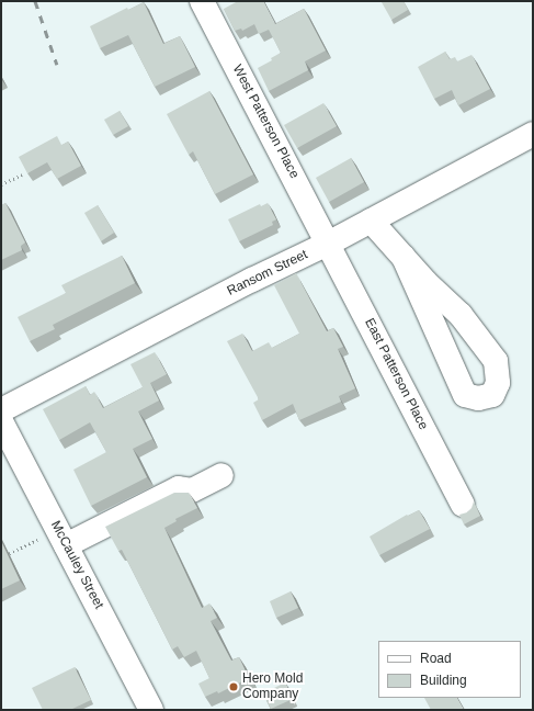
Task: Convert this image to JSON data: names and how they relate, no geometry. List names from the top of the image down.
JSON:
{
  "streets": {
    "street": [
      "West Patterson Place",
      "Ransom Street",
      "East Patterson Place",
      "McCauley Street"
    ]
  },
  "crossings": [
    ["West Patterson Place", "Ransom Street"],
    ["West Patterson Place", "East Patterson Place"],
    ["Ransom Street", "East Patterson Place"]
  ],
  "places": ["Hero Mold Company"],
  "legend": ["Road", "Building"]
}
